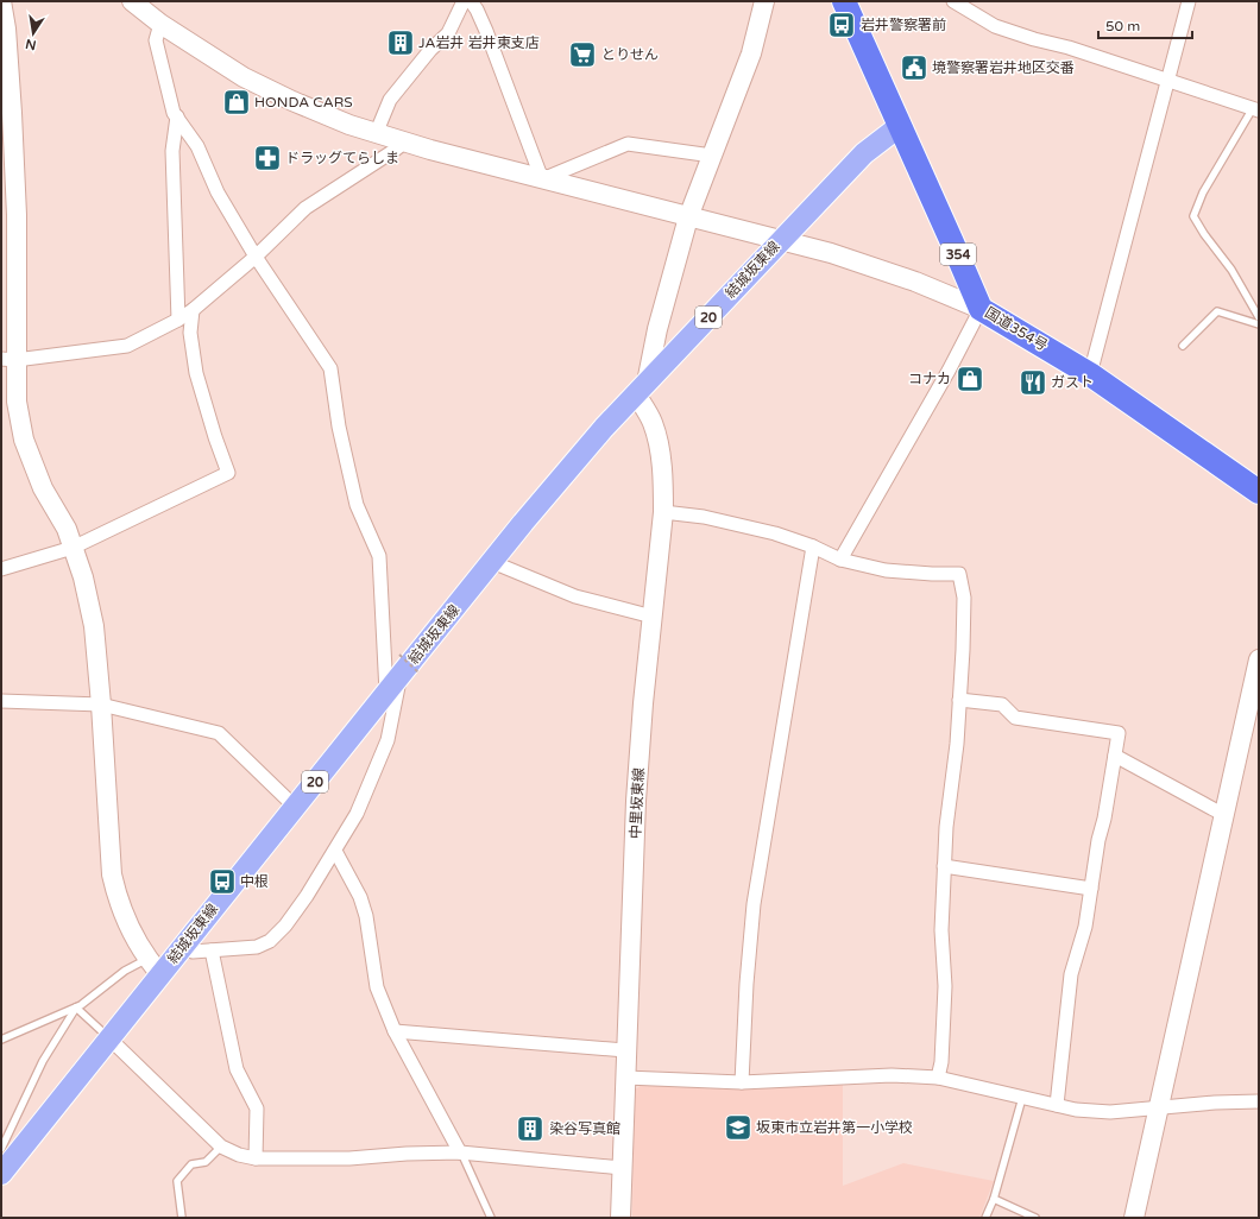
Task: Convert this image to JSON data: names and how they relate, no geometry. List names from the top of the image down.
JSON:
{
  "streets": {
    "highway": ["354", "国道354号"],
    "main road": ["結城坂東線", "20"],
    "street": ["中里坂東線"]
  },
  "crossings": [
    ["結城坂東線", "国道354号"],
    ["結城坂東線", "中里坂東線"]
  ],
  "places": {
    "bus stop": ["岩井警察署前", "中根"],
    "building": ["JA岩井 岩井東支店", "染谷写真館"],
    "supermarket": ["とりせん"],
    "public building": ["境警察署岩井地区交番"],
    "shop": ["HONDA CARS", "コナカ"],
    "pharmacy": ["ドラッグてらしま"],
    "restaurant": ["ガスト"],
    "school or university": ["坂東市立岩井第一小学校"]
  },
  "scale_bar": "50 m",
  "north": "bottom"
}
